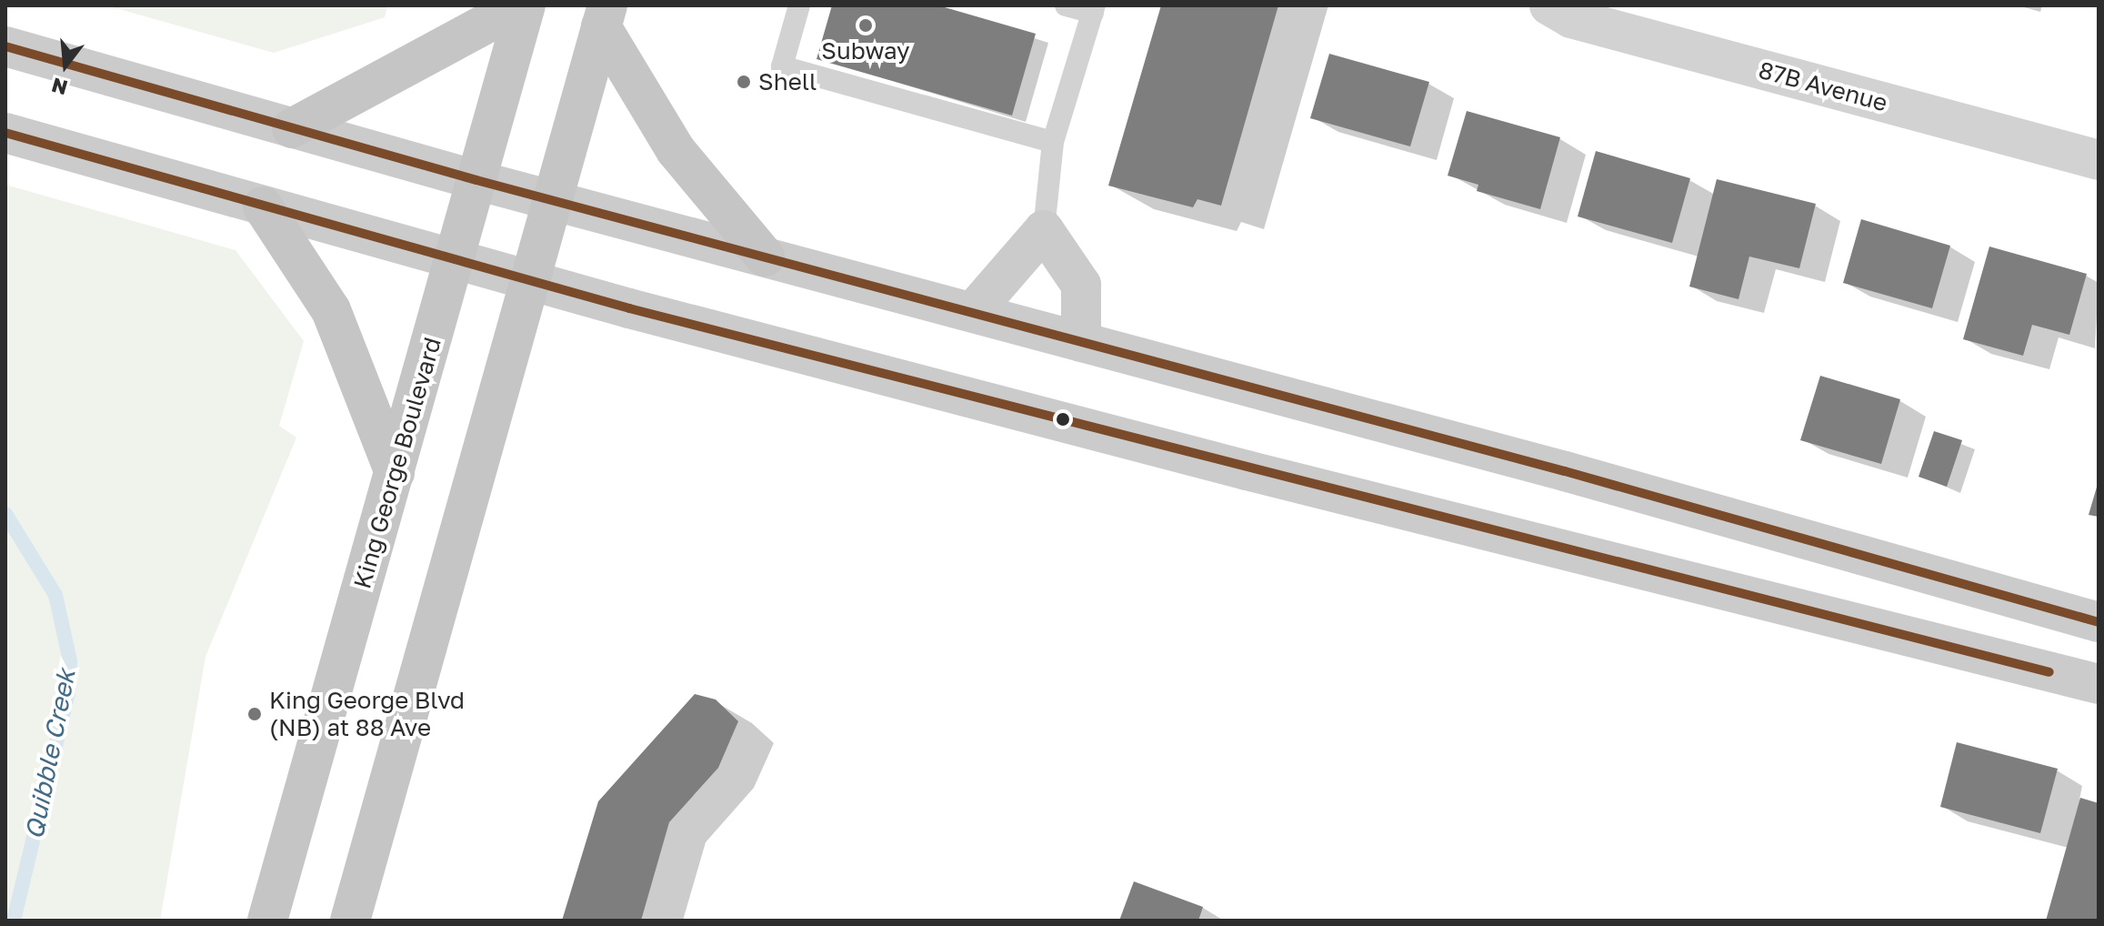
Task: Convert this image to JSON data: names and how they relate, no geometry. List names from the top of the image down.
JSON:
{
  "streets": {
    "main road": ["King George Boulevard"],
    "street": ["87B Avenue"]
  },
  "water": ["Quibble Creek"],
  "places": ["Subway", "Shell", "King George Blvd (NB) at 88 Ave"],
  "north": "bottom"
}
